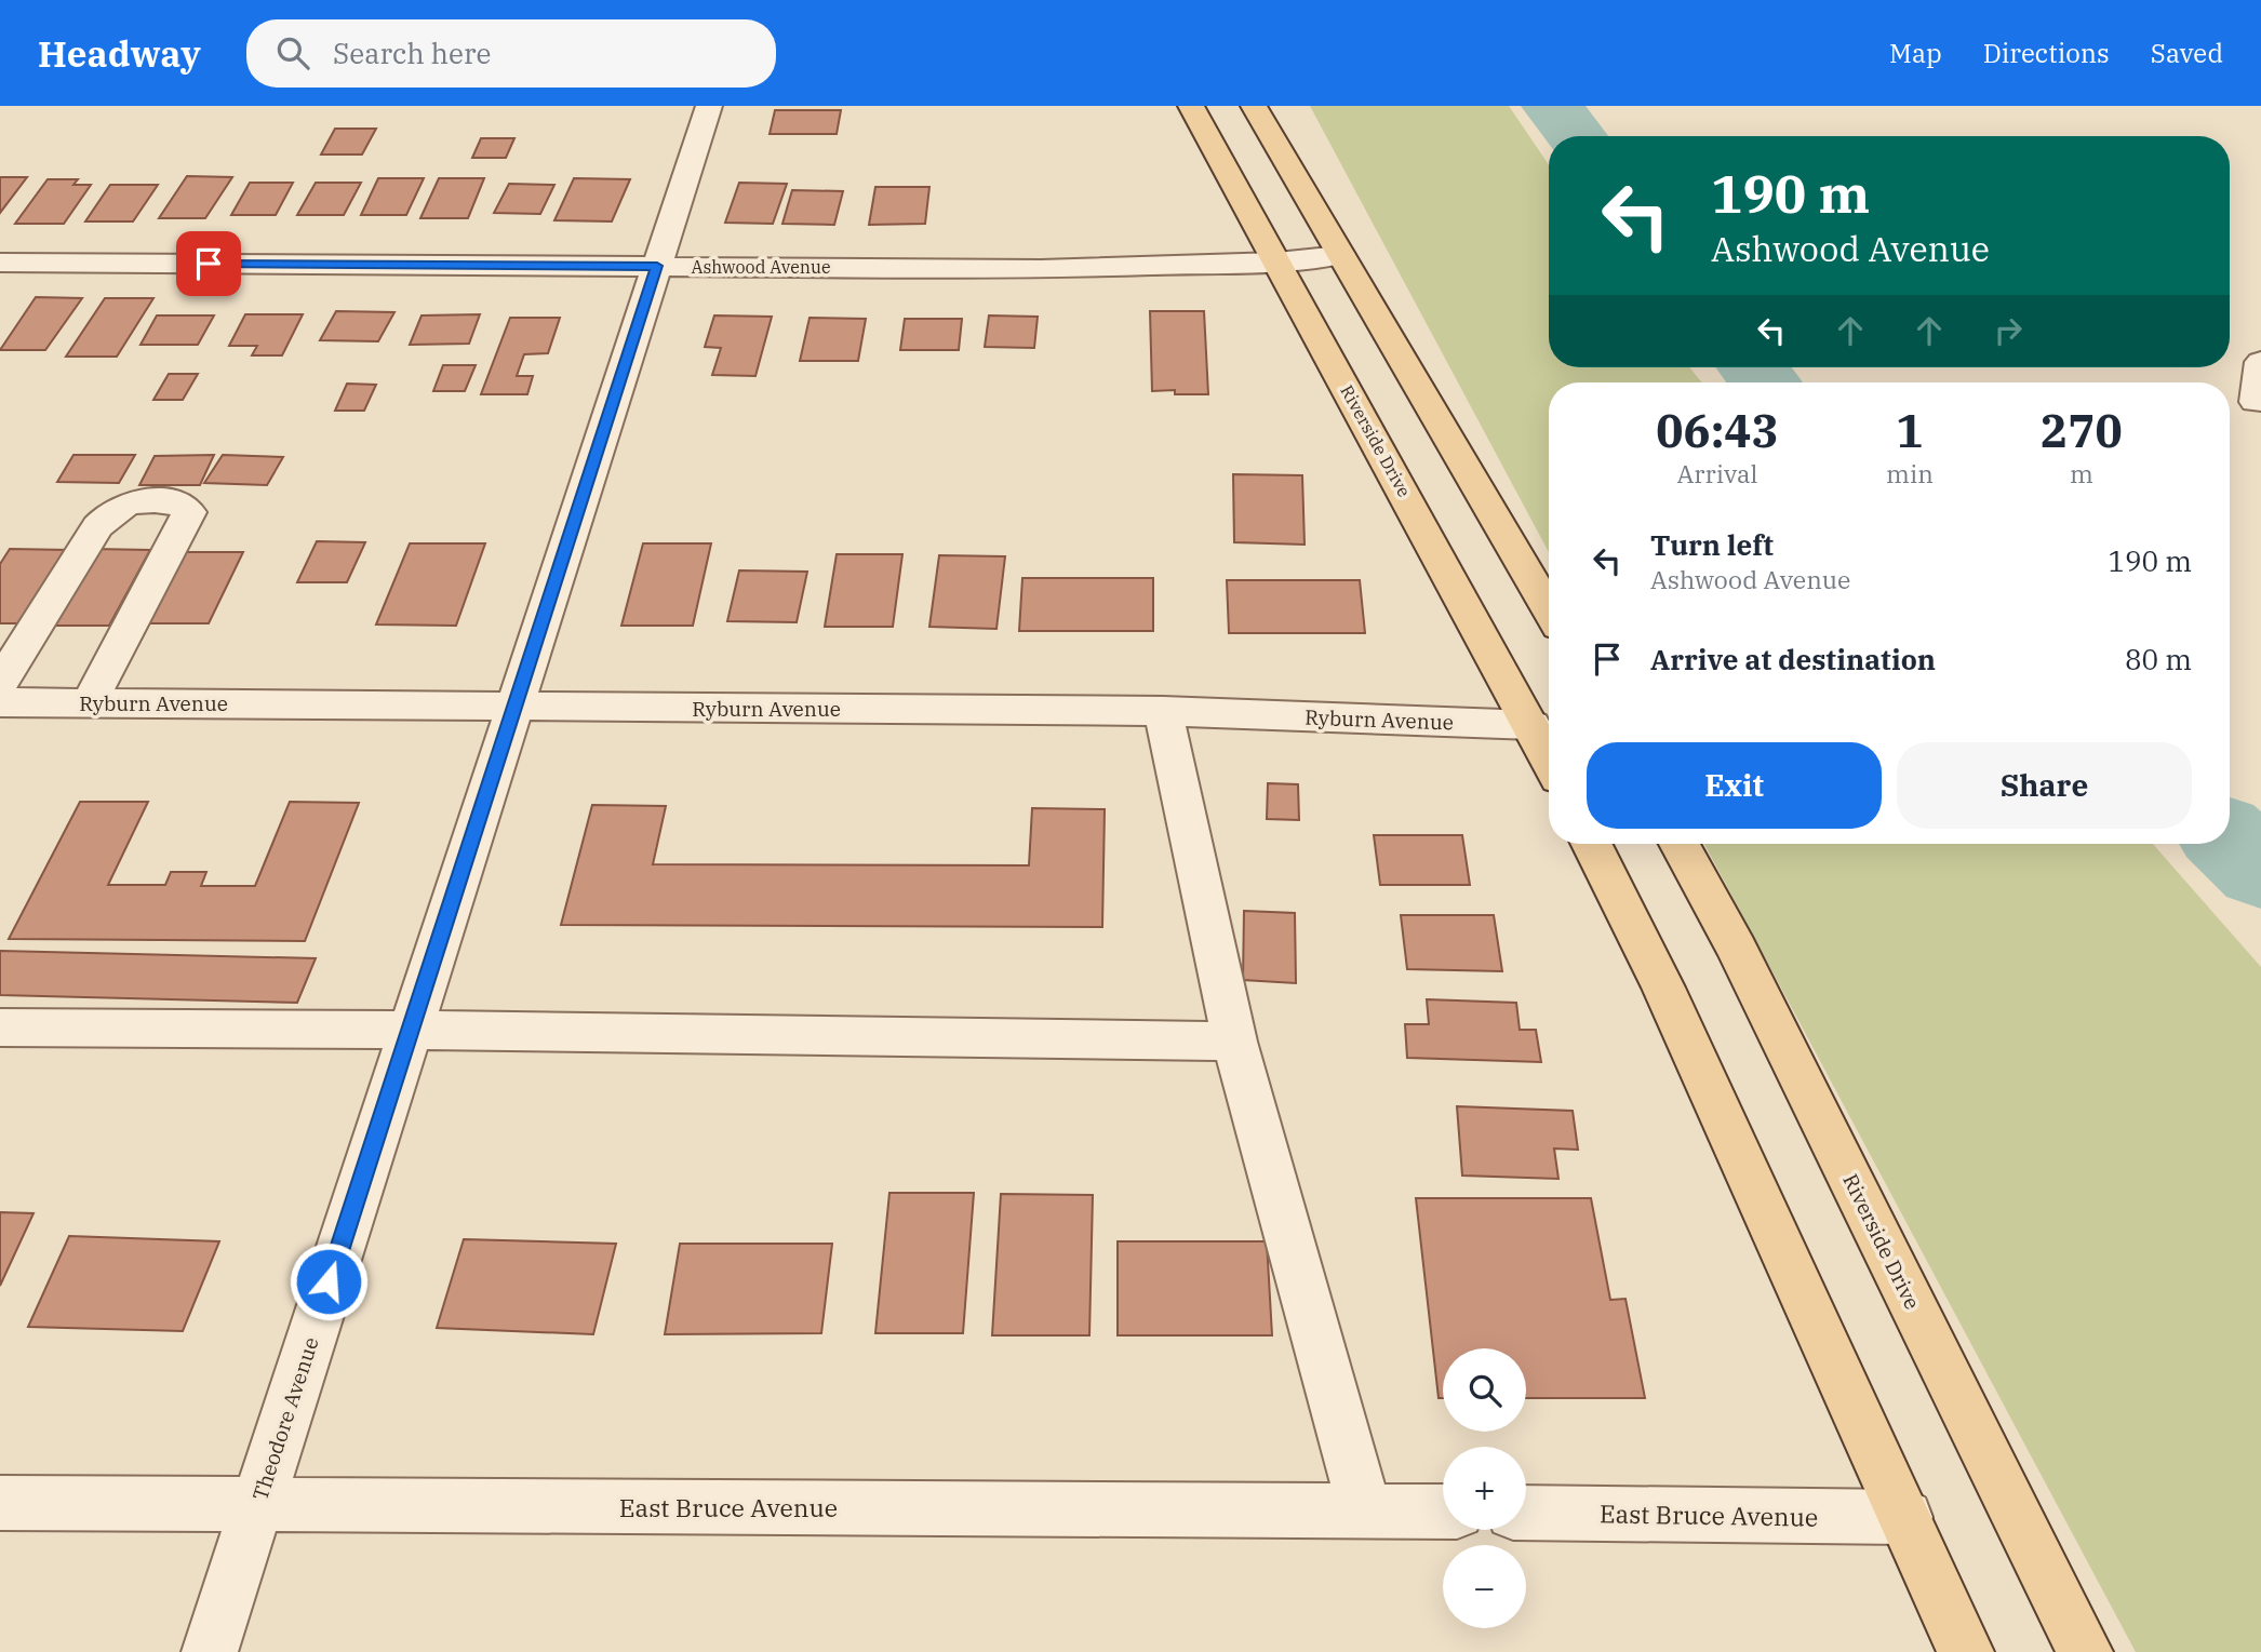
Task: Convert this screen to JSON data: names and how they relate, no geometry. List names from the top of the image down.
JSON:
{
  "streets": {
    "main road": ["Riverside Drive"],
    "street": [
      "Ashwood Avenue",
      "Ryburn Avenue",
      "Theodore Avenue",
      "East Bruce Avenue"
    ]
  },
  "crossings": [
    ["Ashwood Avenue", "Riverside Drive"],
    ["Ashwood Avenue", "Theodore Avenue"],
    ["Riverside Drive", "Ryburn Avenue"],
    ["Ryburn Avenue", "Theodore Avenue"],
    ["Theodore Avenue", "East Bruce Avenue"]
  ],
  "page": {
    "header": "Headway",
    "search": "Search here",
    "nav": ["Map", "Directions", "Saved"],
    "turn": ["190 m", "Ashwood Avenue"],
    "eta": [
      "06:43",
      "Arrival",
      "1",
      "min",
      "270",
      "m"
    ],
    "list": [
      {
        "name": "Turn left",
        "note": "Ashwood Avenue",
        "value": "190 m"
      },
      {
        "name": "Arrive at destination",
        "value": "80 m"
      }
    ],
    "buttons": ["Exit", "Share"],
    "map_buttons": ["+", "−"]
  }
}
